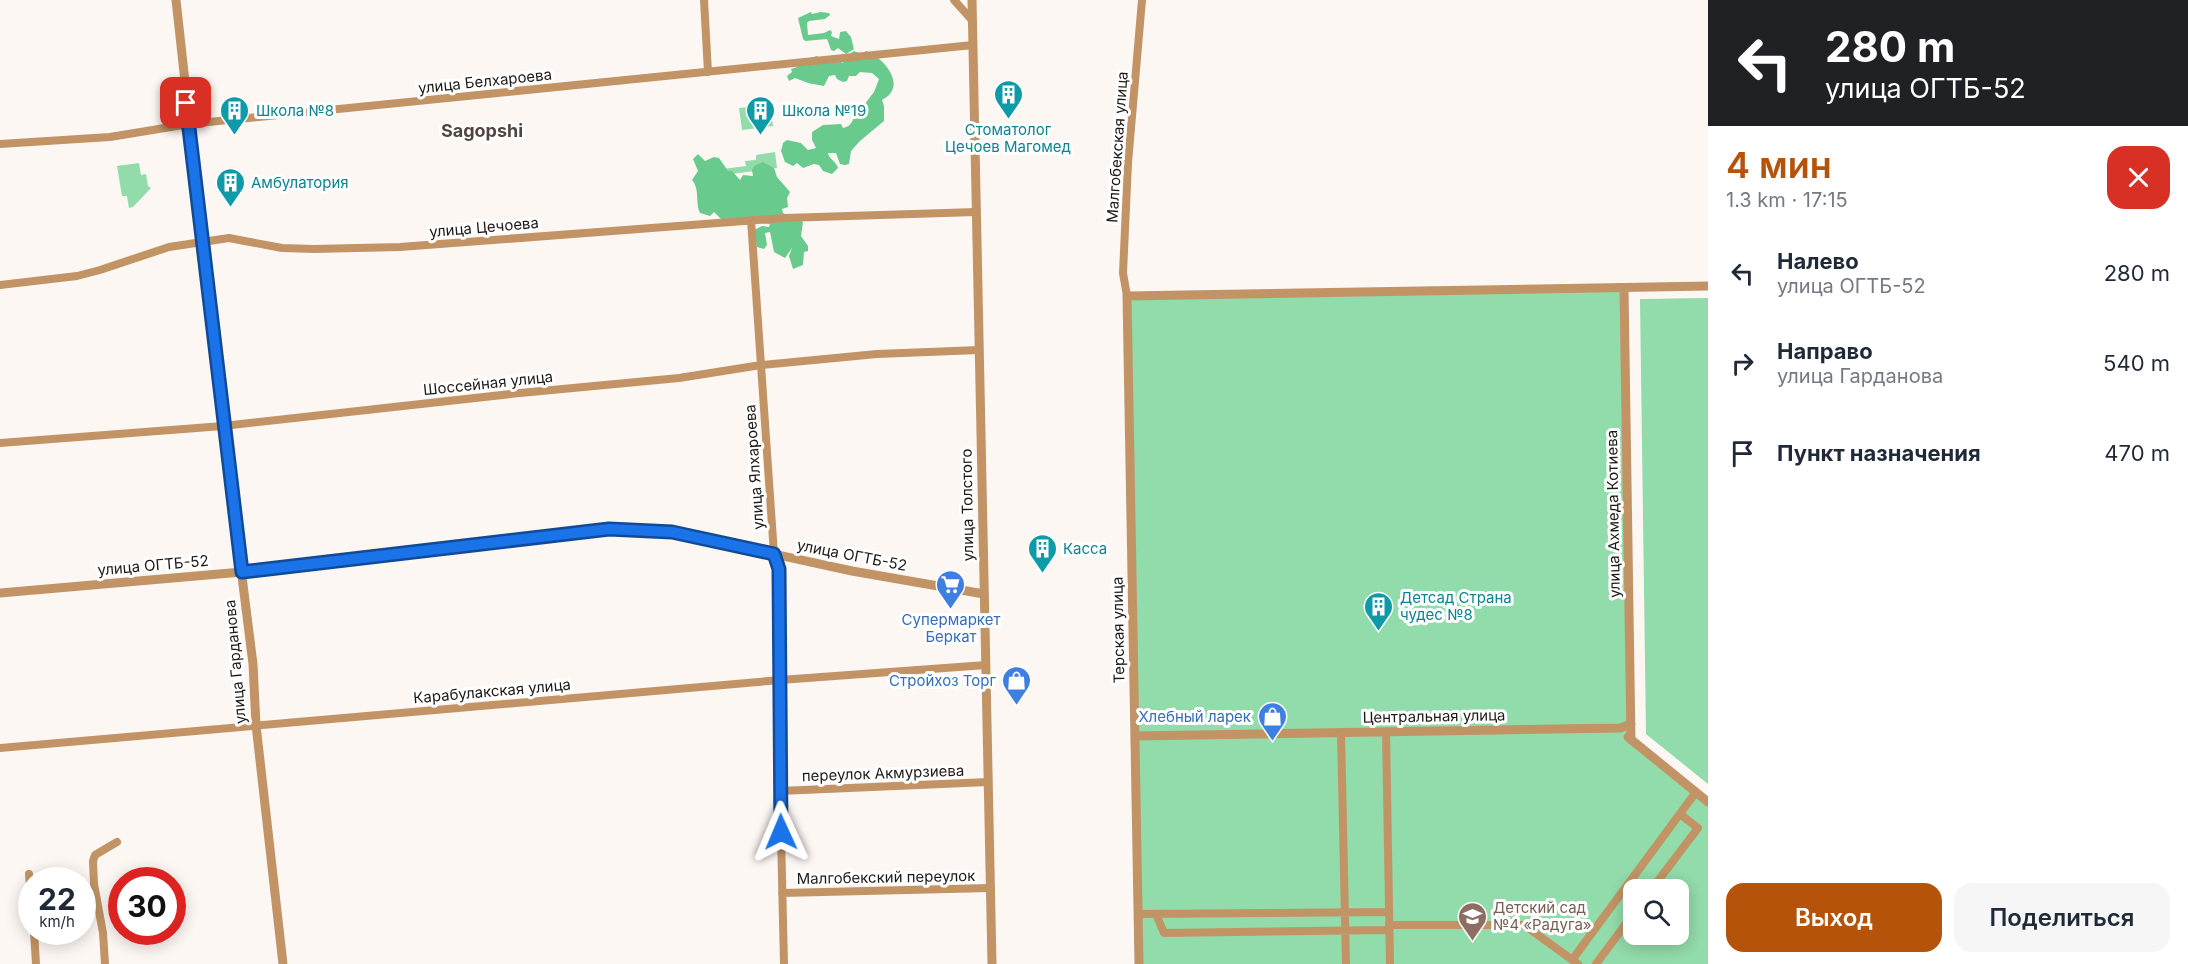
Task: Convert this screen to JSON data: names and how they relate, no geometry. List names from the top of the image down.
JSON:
{
  "streets": {
    "street": [
      "улица Белхароева",
      "Малгобекская улица",
      "улица Цечоева",
      "Шоссейная улица",
      "улица Ялхароева",
      "улица Толстого",
      "улица Ахмеда Котиева",
      "улица ОГТБ-52",
      "Терская улица",
      "улица Гарданова",
      "Карабулакская улица",
      "Центральная улица",
      "переулок Акмурзиева",
      "Малгобекский переулок"
    ]
  },
  "crossings": [
    ["улица Белхароева", "улица Толстого"],
    ["улица Белхароева", "улица Гарданова"],
    ["Малгобекская улица", "Терская улица"],
    ["улица Цечоева", "улица Ялхароева"],
    ["улица Цечоева", "улица Толстого"],
    ["улица Цечоева", "улица Гарданова"],
    ["Шоссейная улица", "улица Ялхароева"],
    ["Шоссейная улица", "улица Толстого"],
    ["Шоссейная улица", "улица Гарданова"],
    ["улица Ялхароева", "улица ОГТБ-52"],
    ["улица Ялхароева", "Карабулакская улица"],
    ["улица Ялхароева", "переулок Акмурзиева"],
    ["улица Ялхароева", "Малгобекский переулок"],
    ["улица Толстого", "улица ОГТБ-52"],
    ["улица Толстого", "Карабулакская улица"],
    ["улица Толстого", "переулок Акмурзиева"],
    ["улица Толстого", "Малгобекский переулок"],
    ["улица Ахмеда Котиева", "Центральная улица"],
    ["улица ОГТБ-52", "улица Гарданова"],
    ["Терская улица", "Центральная улица"],
    ["улица Гарданова", "Карабулакская улица"]
  ],
  "districts": ["Sagopshi"],
  "places": {
    "building": [
      "Стоматолог Цечоев Магомед",
      "Школа №8",
      "Школа №19",
      "Амбулатория",
      "Касса",
      "Детсад Страна чудес №8"
    ],
    "supermarket": ["Супермаркет Беркат"],
    "shop": ["Стройхоз Торг", "Хлебный ларек"],
    "school or university": ["Детский сад №4 «Радуга»"]
  },
  "page": {
    "turn": ["280 m", "улица ОГТБ-52"],
    "heading": ["4 мин", "1.3 km · 17:15"],
    "list": [
      {
        "name": "Налево",
        "note": "улица ОГТБ-52",
        "value": "280 m"
      },
      {
        "name": "Направо",
        "note": "улица Гарданова",
        "value": "540 m"
      },
      {
        "name": "Пункт назначения",
        "value": "470 m"
      }
    ],
    "speed": "22 km/h",
    "limit": "30",
    "buttons": ["Выход", "Поделиться"]
  }
}
